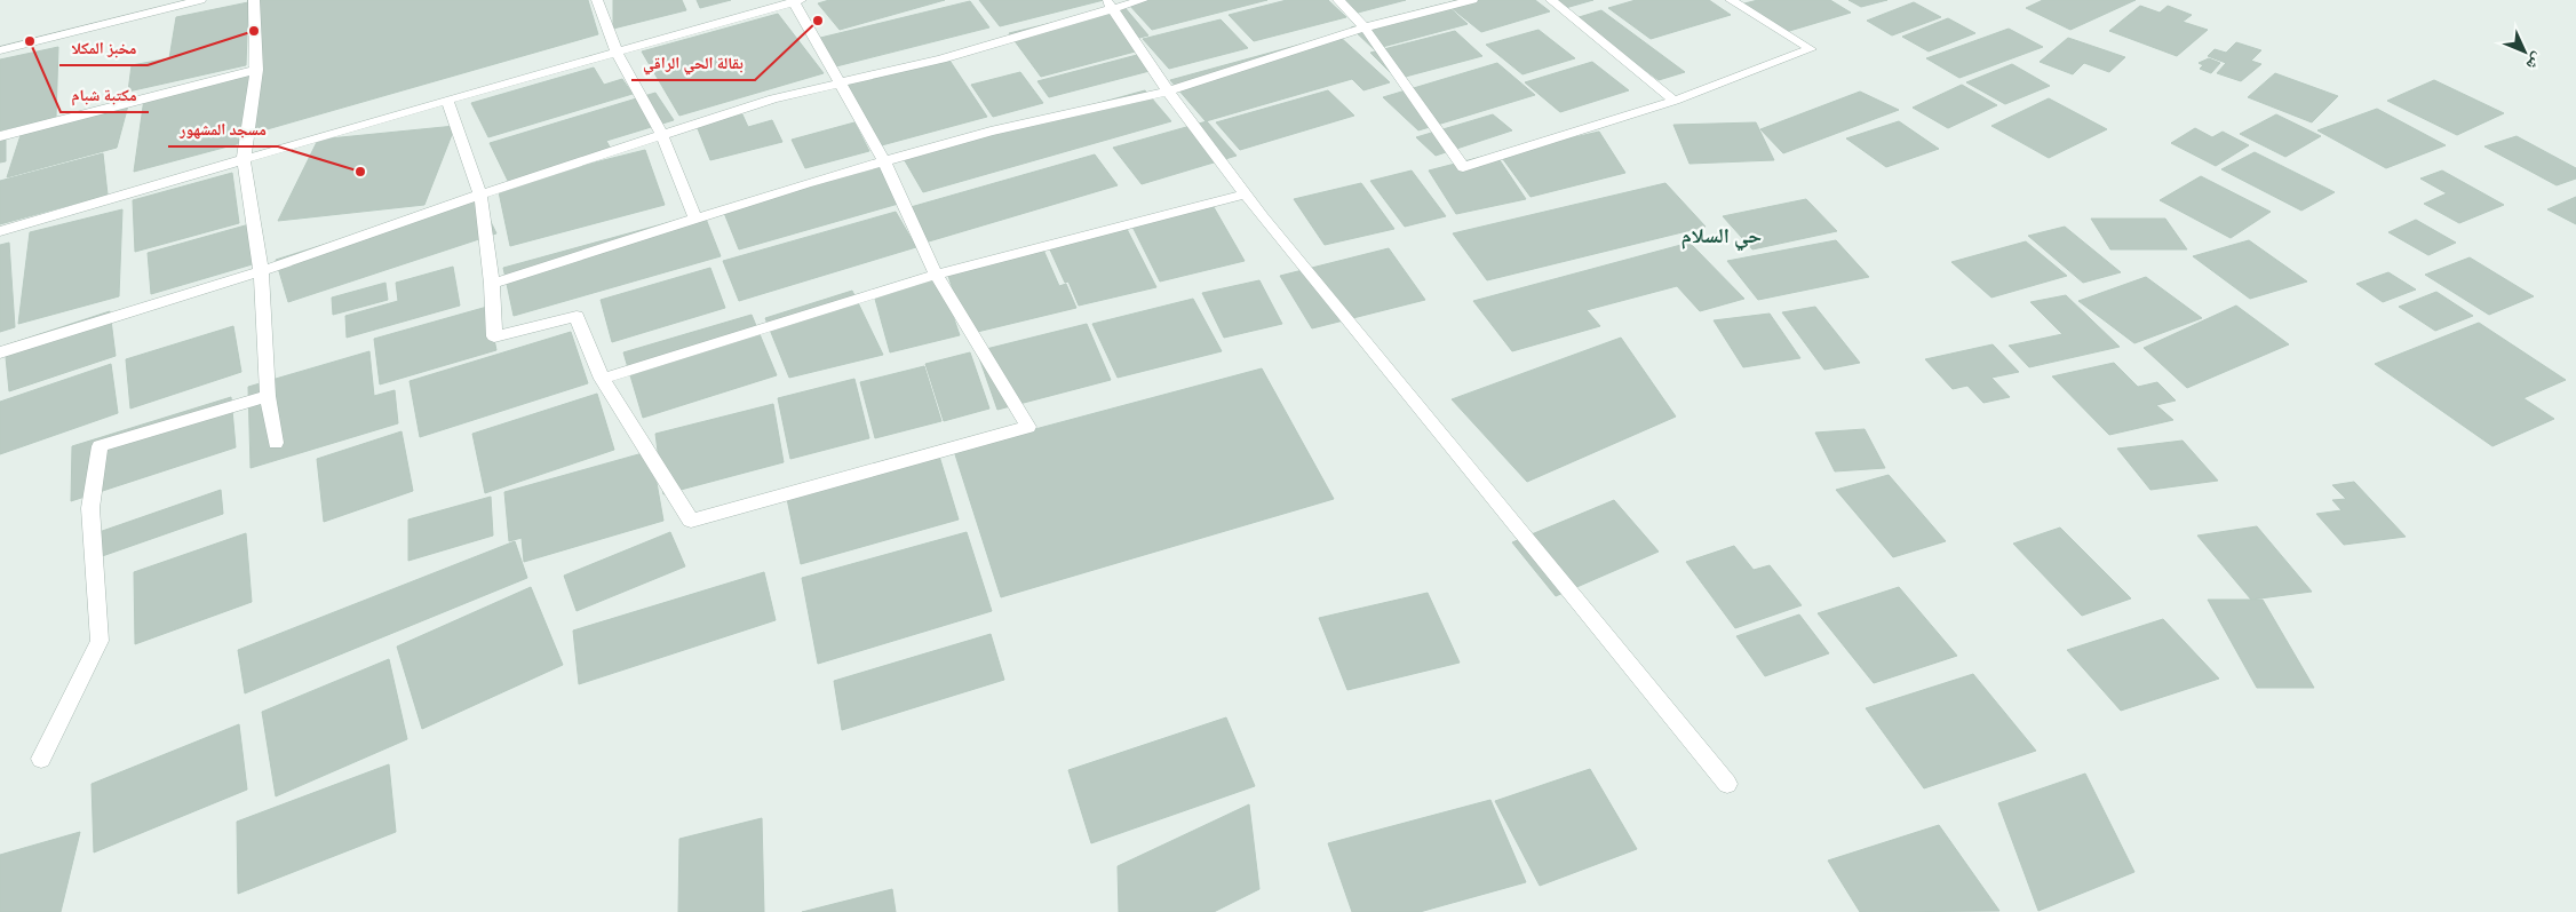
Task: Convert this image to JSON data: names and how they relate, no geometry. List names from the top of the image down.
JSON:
{
  "districts": ["حي السلام"],
  "places": [
    "بقالة الحي الراقي",
    "مخبز المكلا",
    "مكتبة شبام",
    "مسجد المشهور"
  ],
  "north": "bottom right"
}
